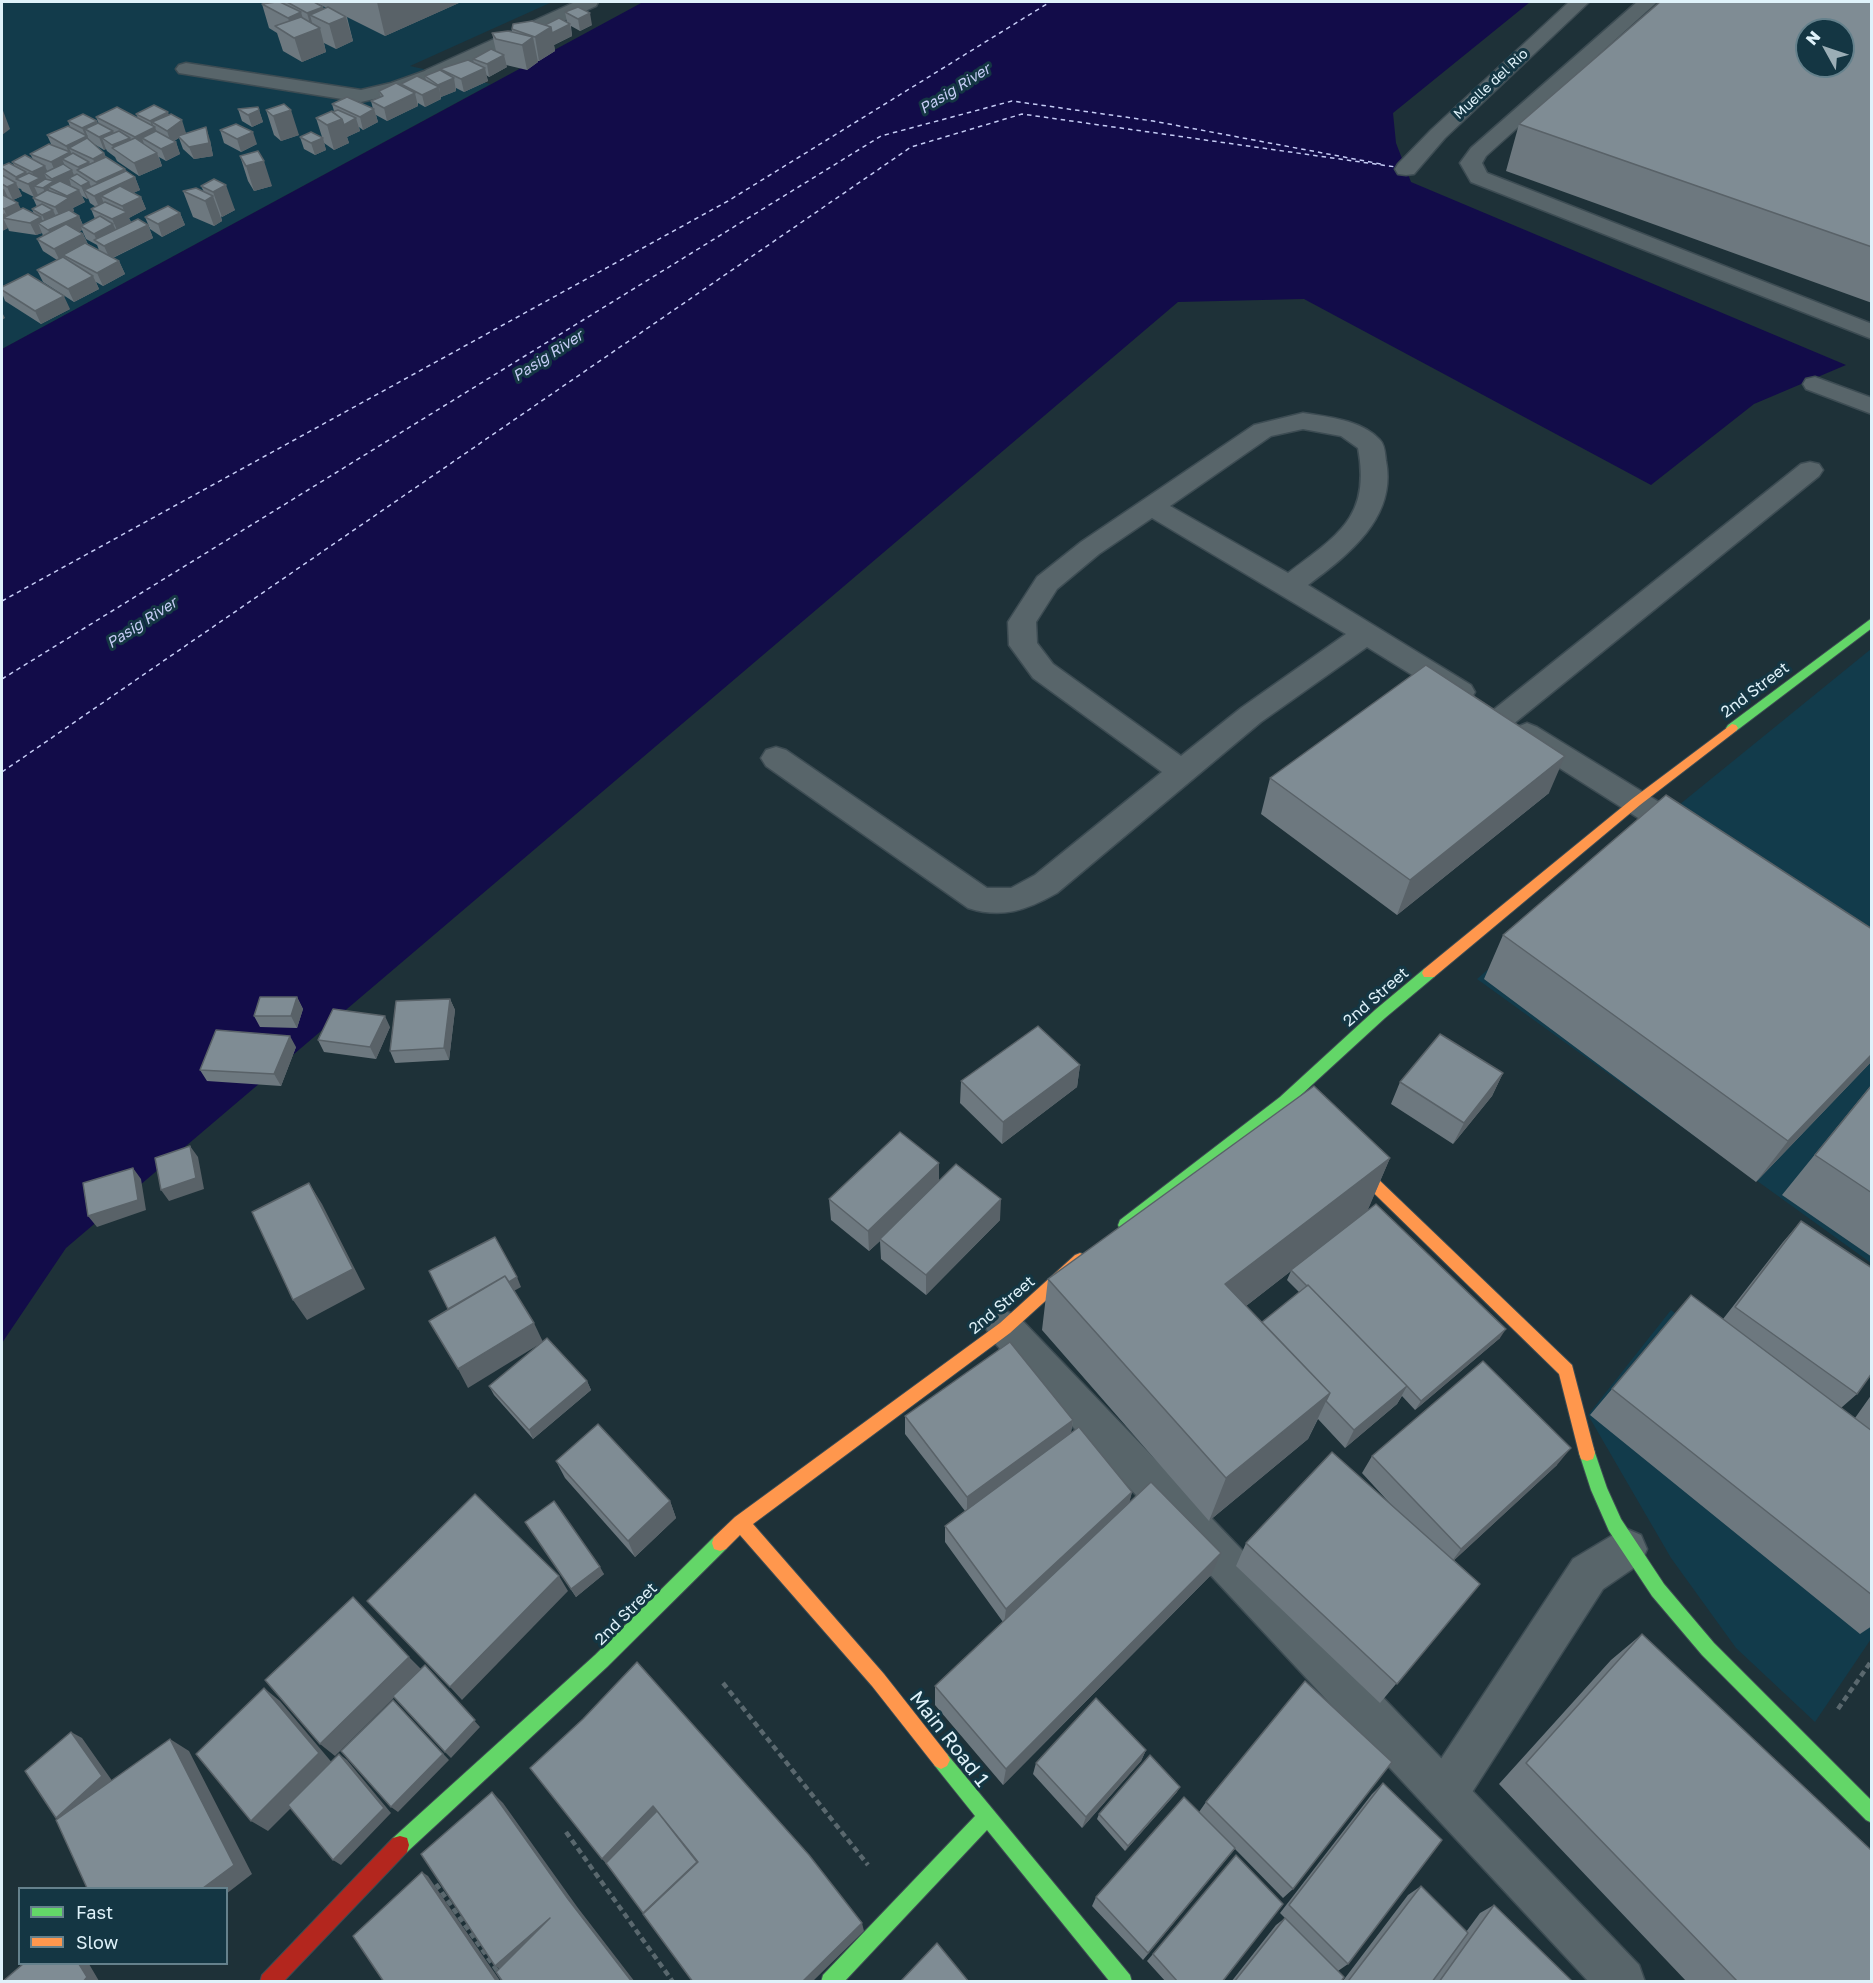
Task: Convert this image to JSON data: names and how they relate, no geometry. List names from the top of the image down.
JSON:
{
  "streets": {
    "street": ["Muelle del Rio", "2nd Street", "Main Road 1"]
  },
  "crossings": [
    ["2nd Street", "Main Road 1"]
  ],
  "water": ["Pasig River"],
  "legend": ["Fast", "Slow"],
  "north": "top left"
}
